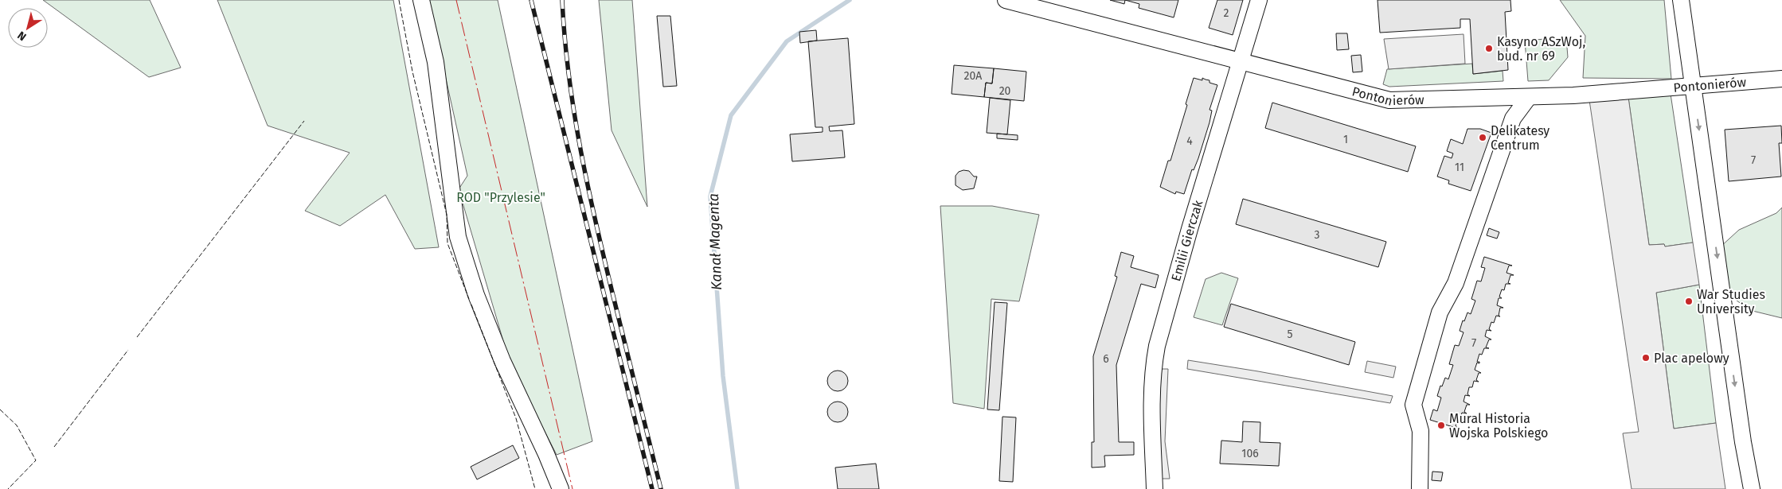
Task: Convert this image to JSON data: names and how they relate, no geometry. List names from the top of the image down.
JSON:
{
  "streets": {
    "street": ["Pontonierów", "Emilii Gierczak"]
  },
  "crossings": [
    ["Pontonierów", "Emilii Gierczak"]
  ],
  "water": ["Kanał Magenta"],
  "parks": ["ROD \"Przylesie\""],
  "places": [
    "Kasyno ASzWoj, bud. nr 69",
    "Delikatesy Centrum",
    "War Studies University",
    "Plac apelowy",
    "Mural Historia Wojska Polskiego"
  ],
  "house_numbers": [
    "2",
    "20A",
    "20",
    "1",
    "4",
    "7",
    "11",
    "3",
    "5",
    "7",
    "6",
    "106"
  ],
  "north": "bottom left"
}
